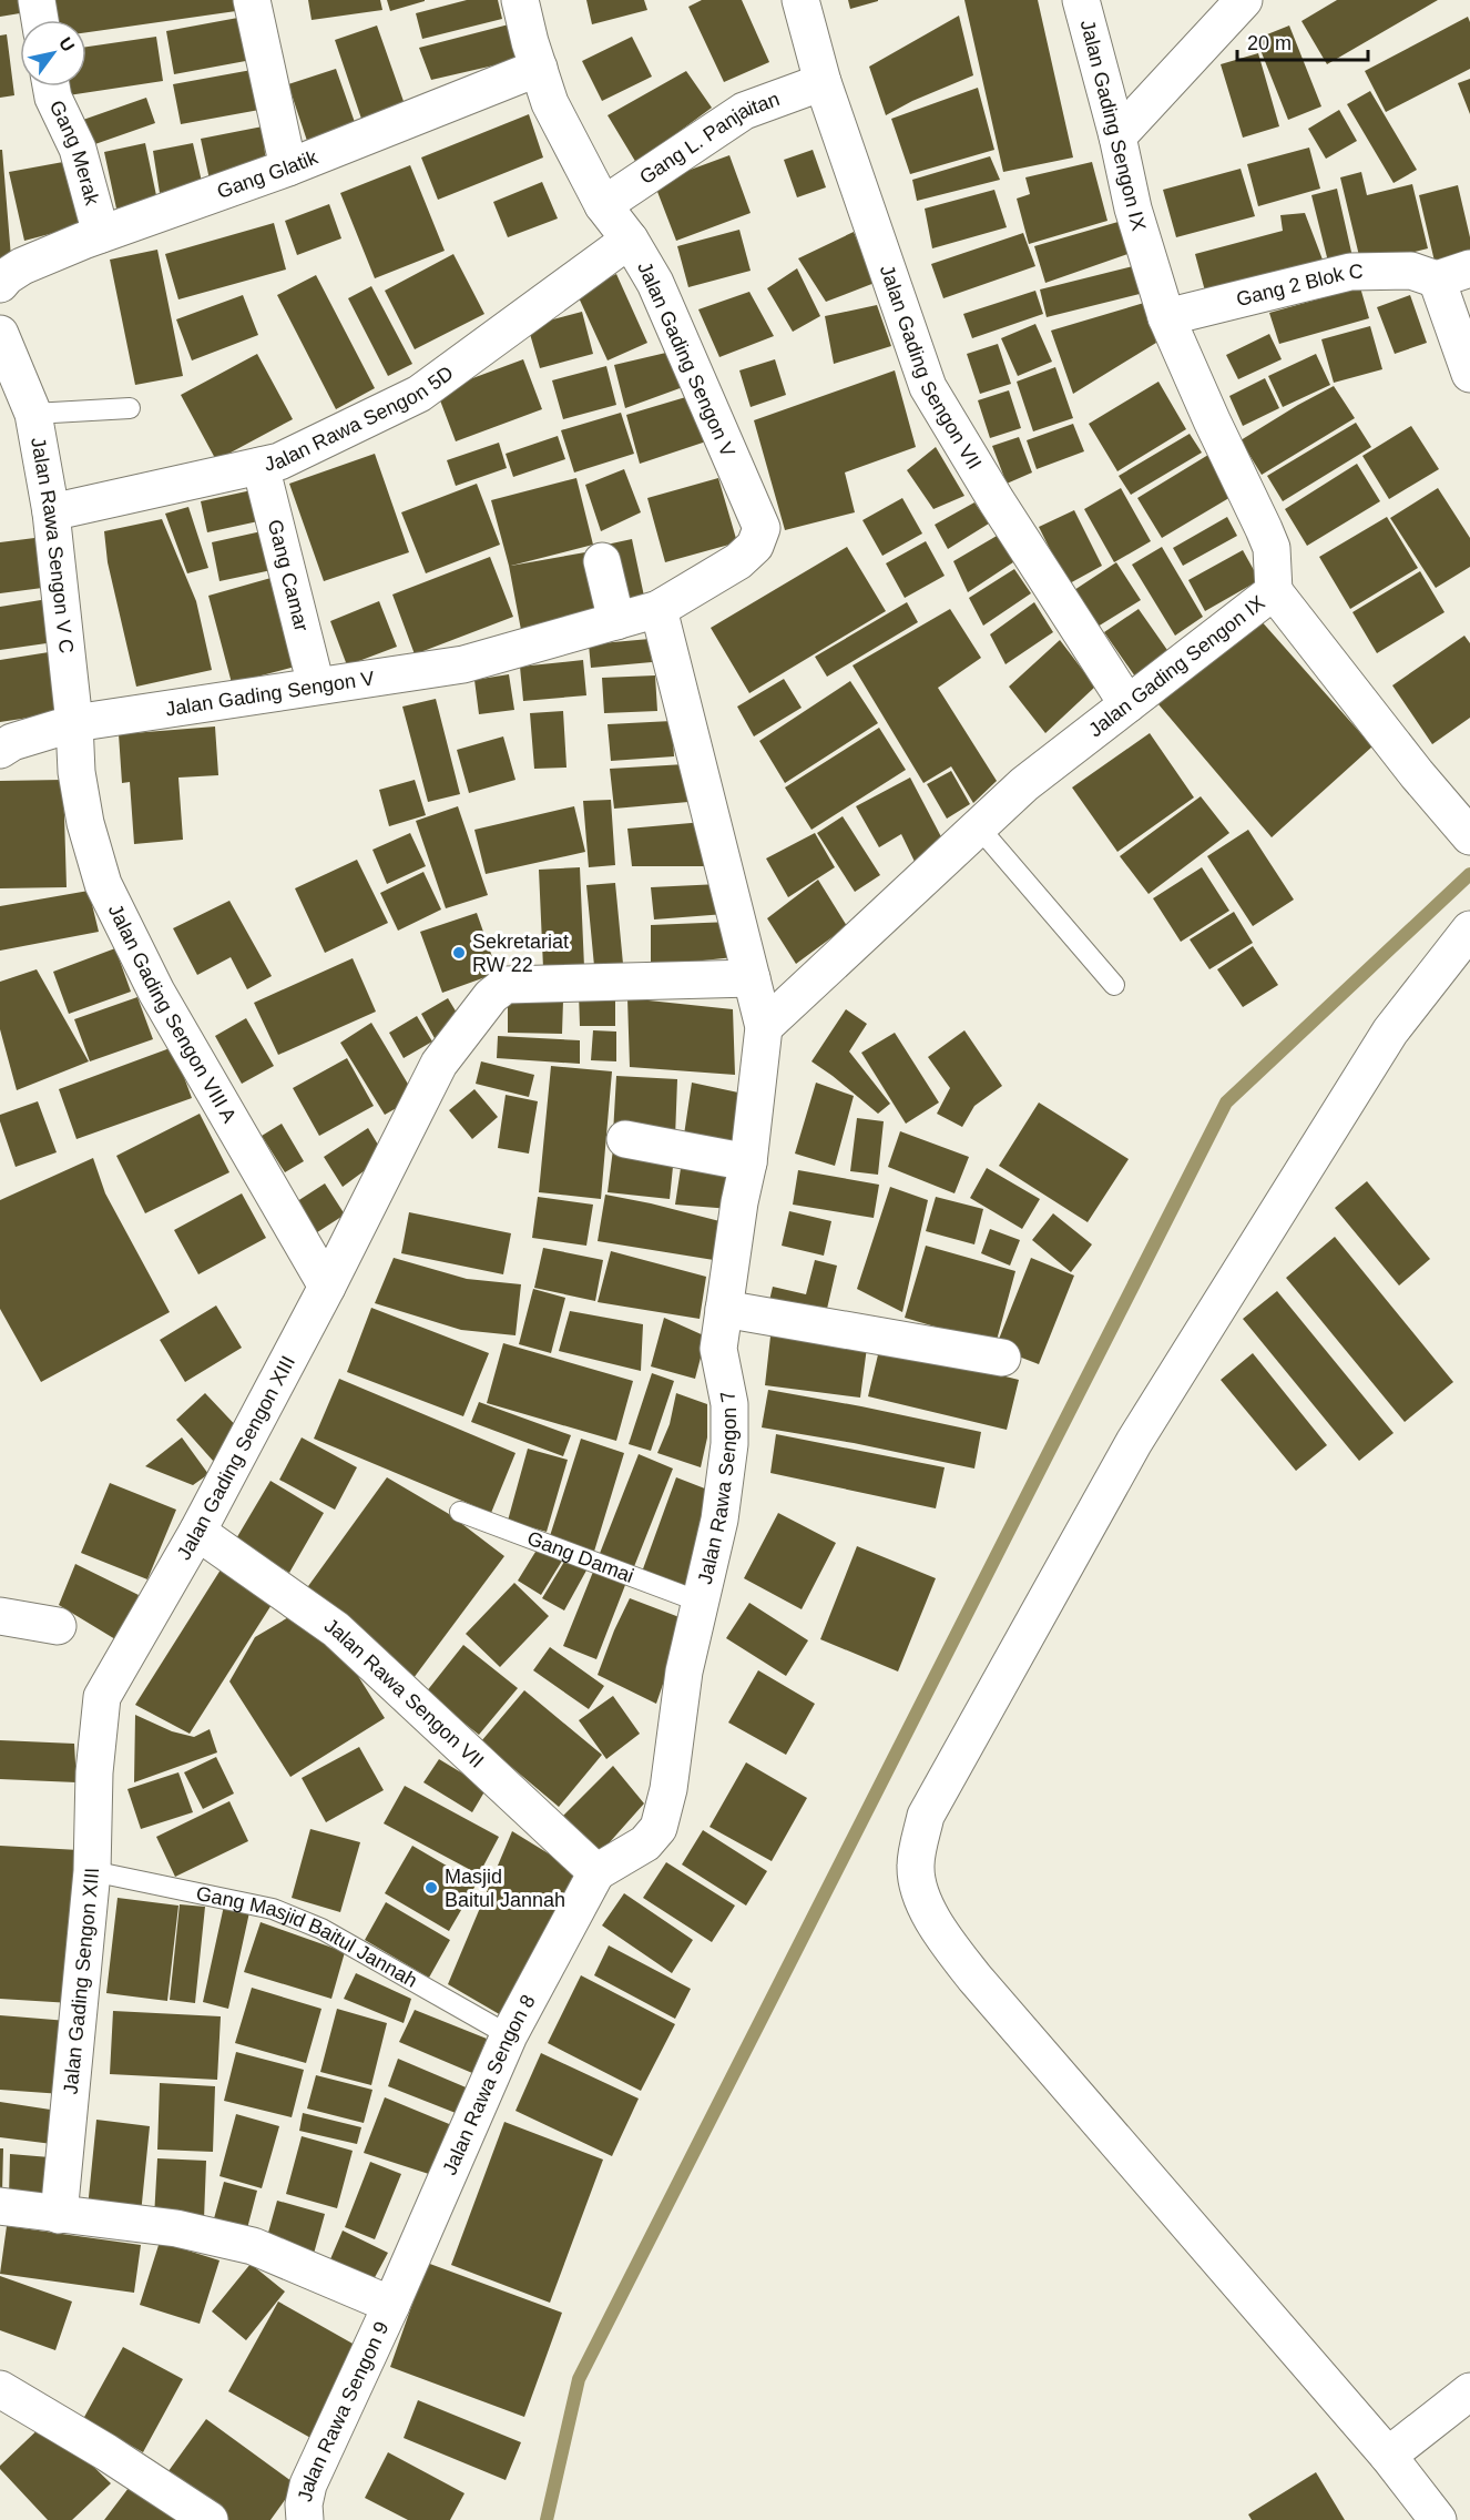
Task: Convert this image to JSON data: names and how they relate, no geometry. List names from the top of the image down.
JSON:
{
  "streets": {
    "street": [
      "Jalan Gading Sengon IX",
      "Gang L. Panjaitan",
      "Gang Merak",
      "Gang Glatik",
      "Gang 2 Blok C",
      "Jalan Gading Sengon V",
      "Jalan Gading Sengon VII",
      "Jalan Rawa Sengon 5D",
      "Jalan Rawa Sengon V C",
      "Gang Camar",
      "Jalan Gading Sengon VIII A",
      "Jalan Gading Sengon XIII",
      "Jalan Rawa Sengon 7",
      "Jalan Rawa Sengon VII",
      "Jalan Rawa Sengon 8",
      "Jalan Rawa Sengon 9"
    ],
    "lane": ["Gang Damai", "Gang Masjid Baitul Jannah"]
  },
  "crossings": [
    ["Jalan Gading Sengon IX", "Gang 2 Blok C"],
    ["Jalan Gading Sengon IX", "Jalan Gading Sengon VII"],
    ["Jalan Gading Sengon IX", "Jalan Rawa Sengon 7"],
    ["Gang L. Panjaitan", "Jalan Gading Sengon V"],
    ["Gang L. Panjaitan", "Jalan Gading Sengon VII"],
    ["Gang Merak", "Gang Glatik"],
    ["Gang Glatik", "Jalan Gading Sengon V"],
    ["Jalan Gading Sengon V", "Jalan Rawa Sengon 5D"],
    ["Jalan Gading Sengon V", "Jalan Rawa Sengon V C"],
    ["Jalan Gading Sengon V", "Gang Camar"],
    ["Jalan Gading Sengon V", "Jalan Gading Sengon VIII A"],
    ["Jalan Rawa Sengon 5D", "Jalan Rawa Sengon V C"],
    ["Jalan Rawa Sengon 5D", "Gang Camar"],
    ["Jalan Rawa Sengon V C", "Jalan Gading Sengon VIII A"],
    ["Jalan Gading Sengon VIII A", "Jalan Gading Sengon XIII"],
    ["Jalan Gading Sengon XIII", "Jalan Rawa Sengon VII"],
    ["Jalan Gading Sengon XIII", "Gang Masjid Baitul Jannah"],
    ["Jalan Rawa Sengon 7", "Gang Damai"],
    ["Jalan Rawa Sengon 7", "Jalan Rawa Sengon VII"],
    ["Jalan Rawa Sengon 7", "Jalan Rawa Sengon 8"],
    ["Jalan Rawa Sengon VII", "Jalan Rawa Sengon 8"],
    ["Gang Masjid Baitul Jannah", "Jalan Rawa Sengon 8"],
    ["Jalan Rawa Sengon 8", "Jalan Rawa Sengon 9"]
  ],
  "places": ["Sekretariat RW 22", "Masjid Baitul Jannah"],
  "scale_bar": "20 m",
  "north": "top right"
}
